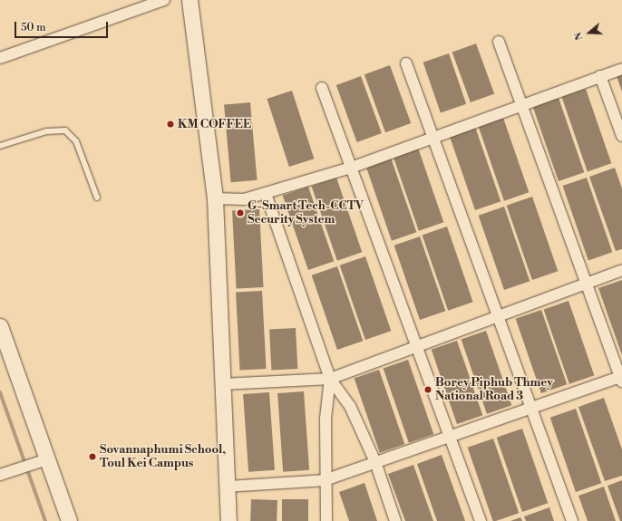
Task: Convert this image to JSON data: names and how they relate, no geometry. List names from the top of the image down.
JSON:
{
  "places": [
    "KM COFFEE",
    "G-Smart Tech-CCTV Security System",
    "Borey Piphub Thmey National Road 3",
    "Sovannaphumi School, Toul Kei Campus"
  ],
  "scale_bar": "50 m",
  "north": "left"
}
